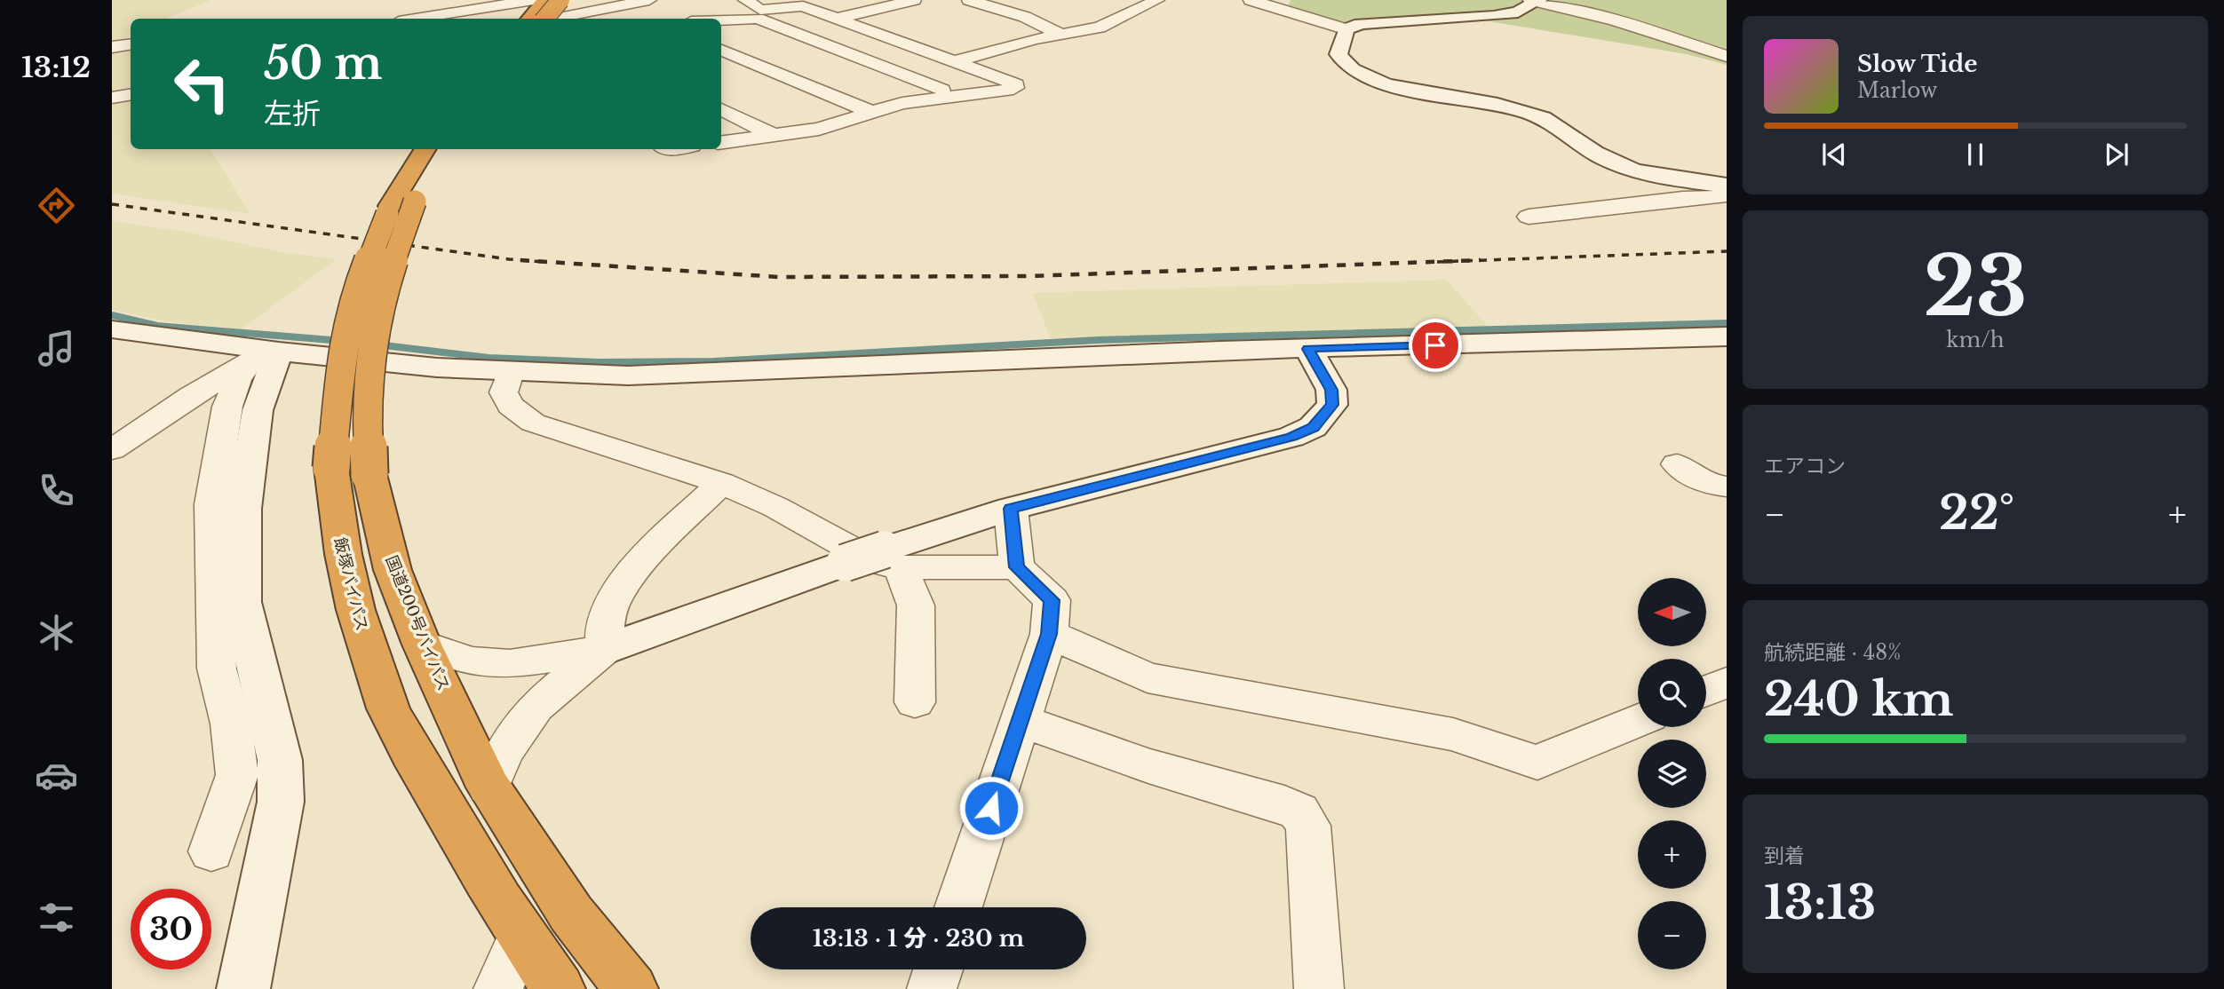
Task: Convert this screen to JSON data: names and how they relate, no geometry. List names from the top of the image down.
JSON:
{
  "streets": {
    "highway": ["飯塚バイパス", "国道200号バイパス"]
  },
  "crossings": [
    ["飯塚バイパス", "国道200号バイパス"]
  ],
  "north": "left",
  "page": {
    "tabs": "13:12",
    "turn": ["50 m", "左折"],
    "song": ["Slow Tide", "Marlow"],
    "tile": [
      ["23", "km/h"],
      "エアコン",
      ["航続距離 · 48%", "240 km"],
      ["到着", "13:13"]
    ],
    "heat": ["−", "22°", "+"],
    "map_buttons": ["+", "−"],
    "limit": "30",
    "trip": "13:13 · 1 分 · 230 m"
  }
}
